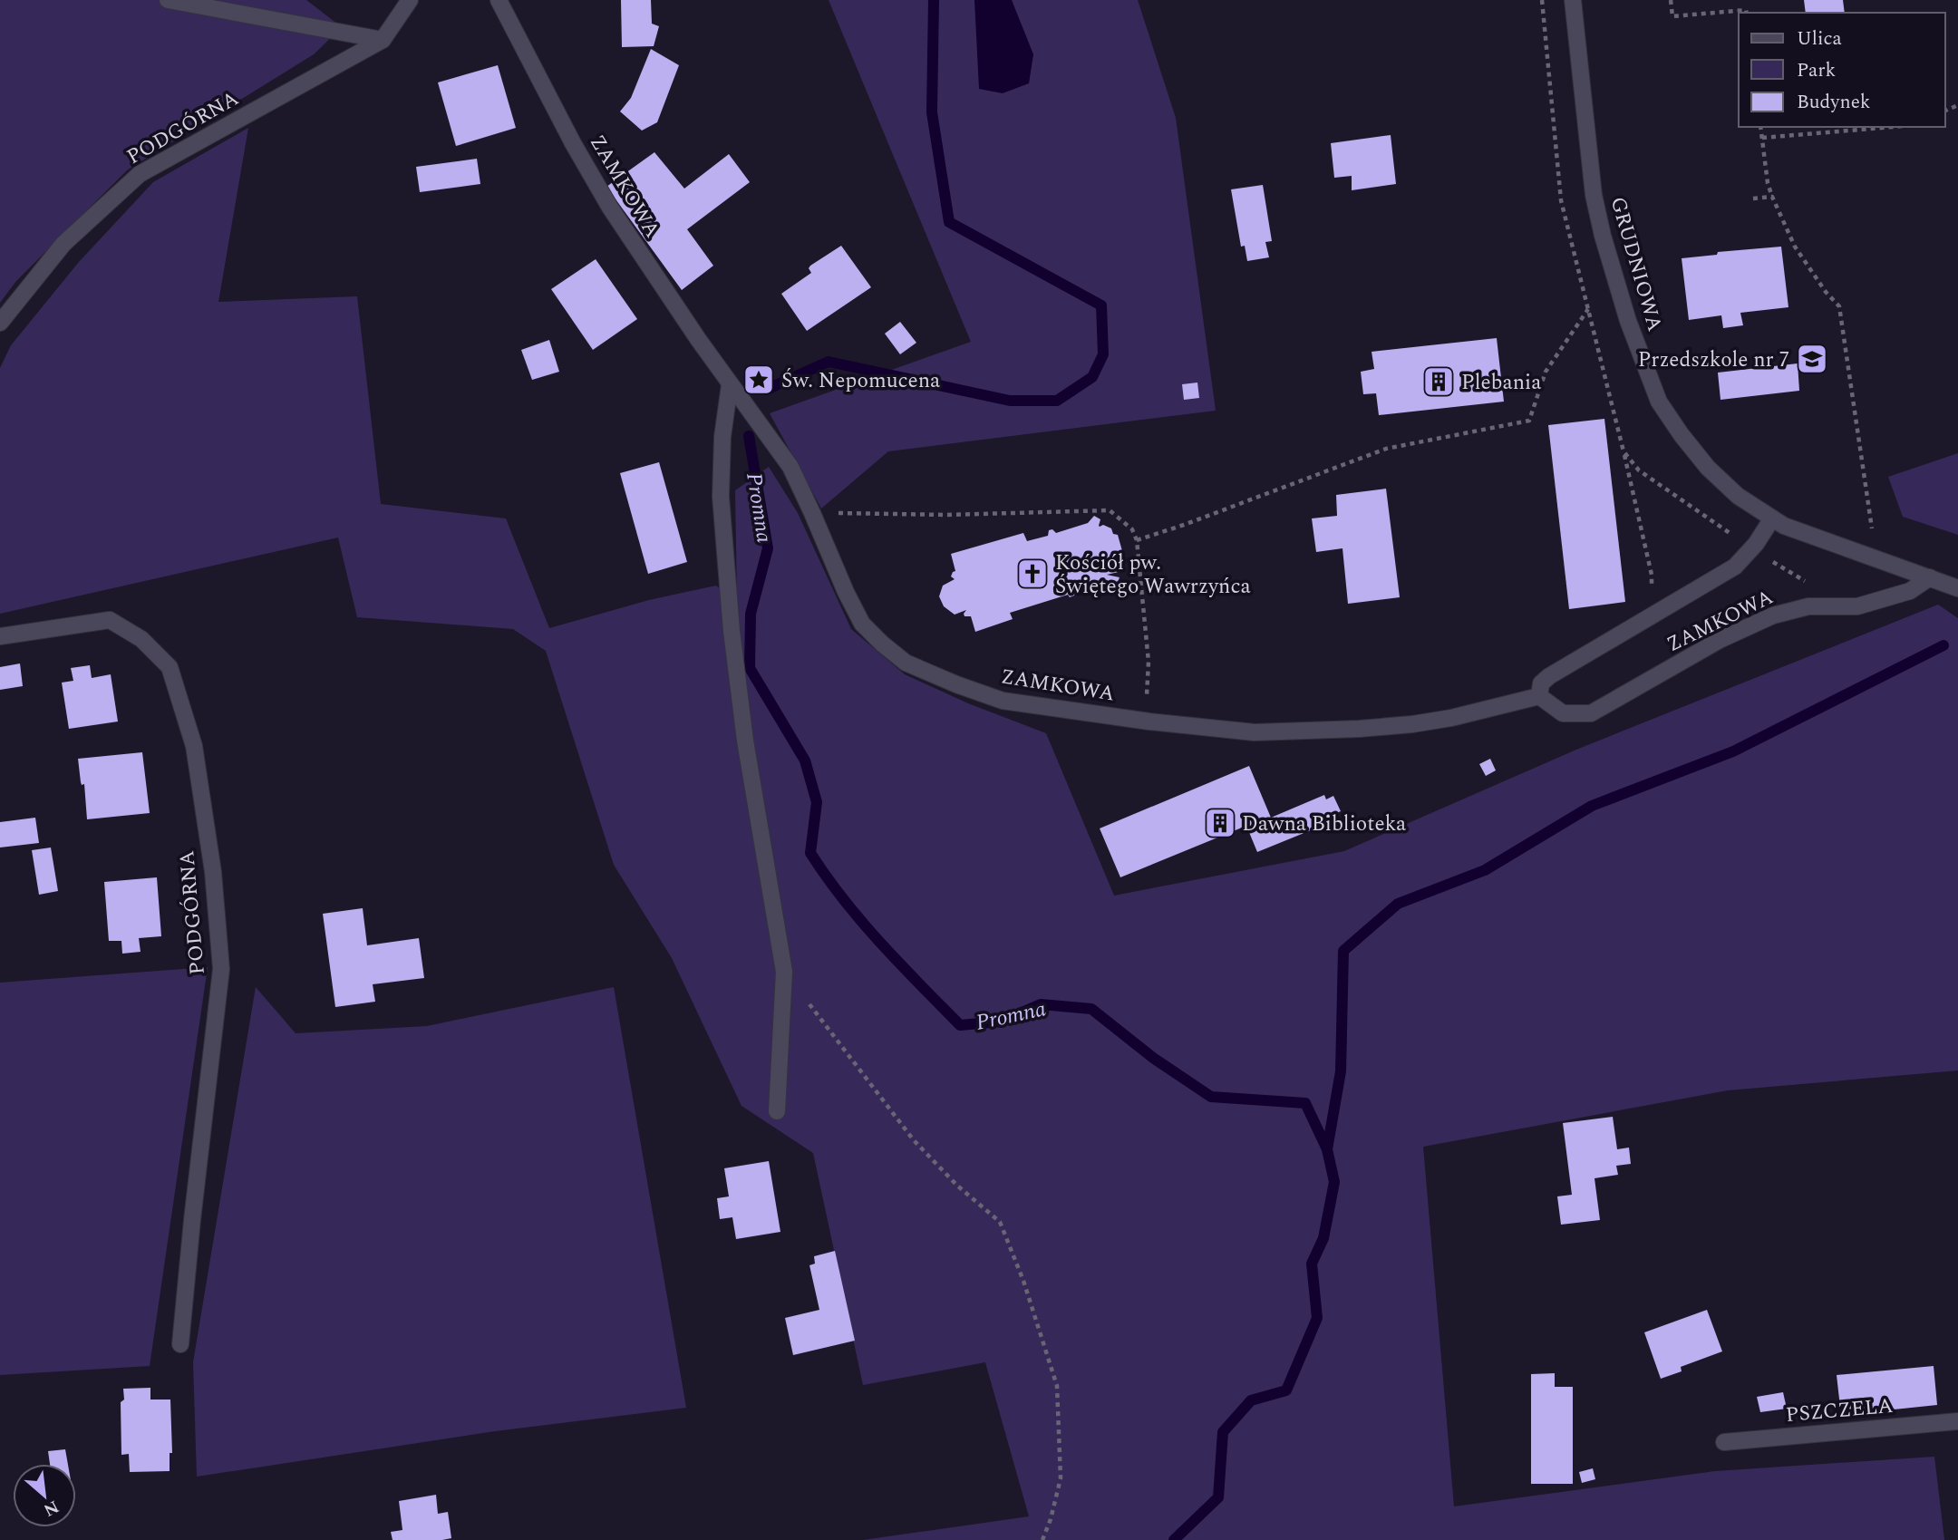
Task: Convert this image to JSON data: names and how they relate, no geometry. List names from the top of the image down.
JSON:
{
  "streets": {
    "street": [
      "PODGÓRNA",
      "ZAMKOWA",
      "GRUDNIOWA",
      "PSZCZELA"
    ]
  },
  "crossings": [
    ["ZAMKOWA", "GRUDNIOWA"]
  ],
  "water": ["Promna"],
  "places": {
    "school or university": ["Przedszkole nr 7"],
    "place": ["Św. Nepomucena"],
    "building": ["Plebania", "Dawna Biblioteka"],
    "church": ["Kościół pw. Świętego Wawrzyńca"]
  },
  "legend": ["Ulica", "Park", "Budynek"],
  "north": "bottom right"
}
